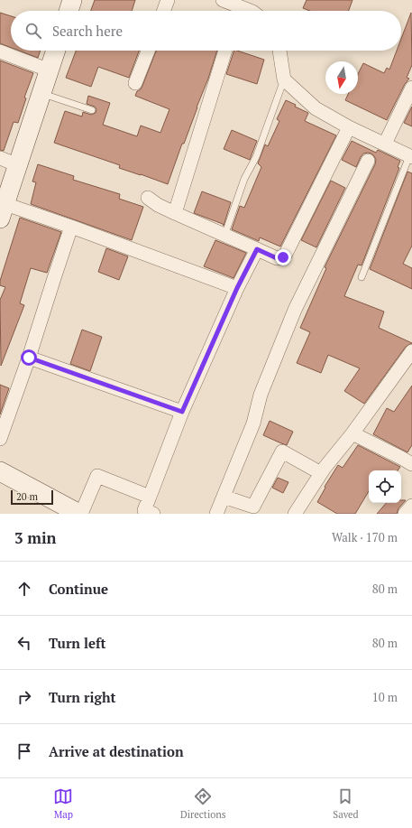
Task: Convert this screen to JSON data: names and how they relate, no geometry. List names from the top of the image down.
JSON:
{
  "scale_bar": "20 m",
  "north": "bottom",
  "page": {
    "search": "Search here",
    "scale": "20 m",
    "heading": ["3 min", "Walk · 170 m"],
    "list": [
      ["Continue", "80 m"],
      ["Turn left", "80 m"],
      ["Turn right", "10 m"],
      "Arrive at destination"
    ],
    "nav": ["Map", "Directions", "Saved"]
  }
}
